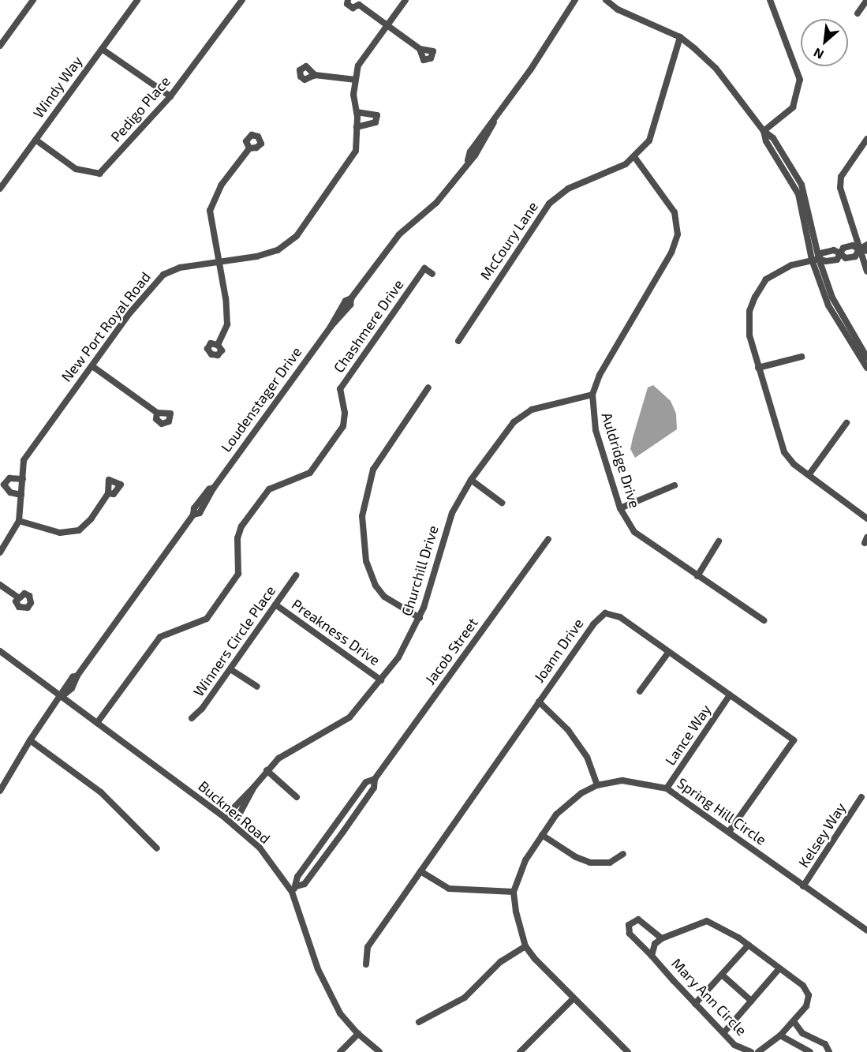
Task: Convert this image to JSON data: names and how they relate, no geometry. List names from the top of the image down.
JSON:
{
  "streets": {
    "street": [
      "Windy Way",
      "Pedigo Place",
      "McCoury Lane",
      "Chashmere Drive",
      "New Port Royal Road",
      "Loudenstager Drive",
      "Auldridge Drive",
      "Churchill Drive",
      "Preakness Drive",
      "Winners Circle Place",
      "Joann Drive",
      "Jacob Street",
      "Lance Way",
      "Spring Hill Circle",
      "Buckner Road",
      "Kelsey Way",
      "Mary Ann Circle"
    ]
  },
  "crossings": [
    ["Windy Way", "Pedigo Place"],
    ["McCoury Lane", "Auldridge Drive"],
    ["Chashmere Drive", "Buckner Road"],
    ["Loudenstager Drive", "Buckner Road"],
    ["Auldridge Drive", "Churchill Drive"],
    ["Churchill Drive", "Preakness Drive"],
    ["Churchill Drive", "Buckner Road"],
    ["Preakness Drive", "Winners Circle Place"],
    ["Joann Drive", "Lance Way"],
    ["Joann Drive", "Spring Hill Circle"],
    ["Jacob Street", "Buckner Road"],
    ["Lance Way", "Spring Hill Circle"],
    ["Spring Hill Circle", "Kelsey Way"]
  ],
  "north": "bottom left"
}
